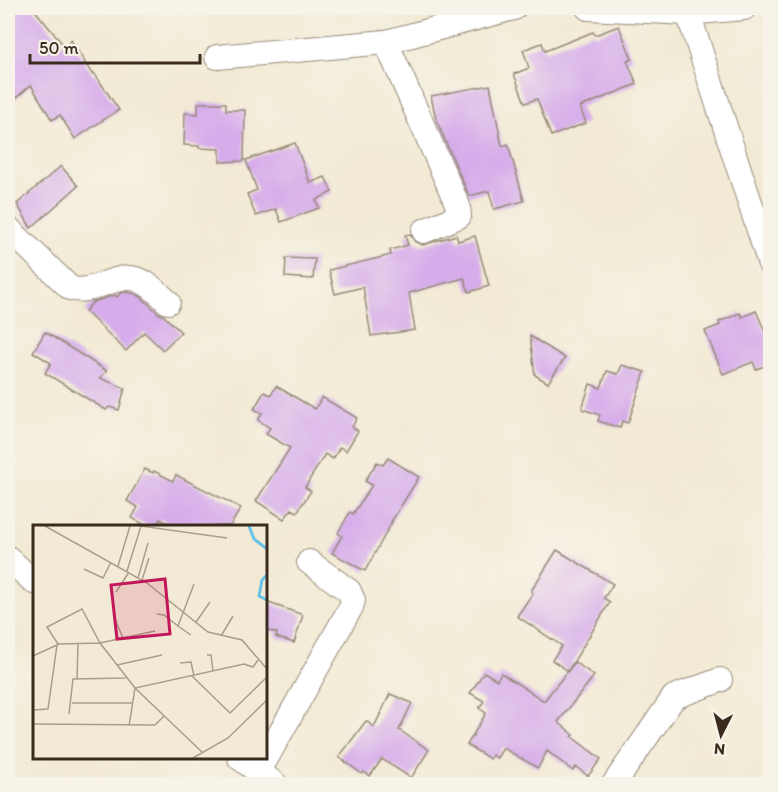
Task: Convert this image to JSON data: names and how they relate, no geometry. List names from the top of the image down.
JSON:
{
  "scale_bar": "50 m",
  "north": "bottom"
}
